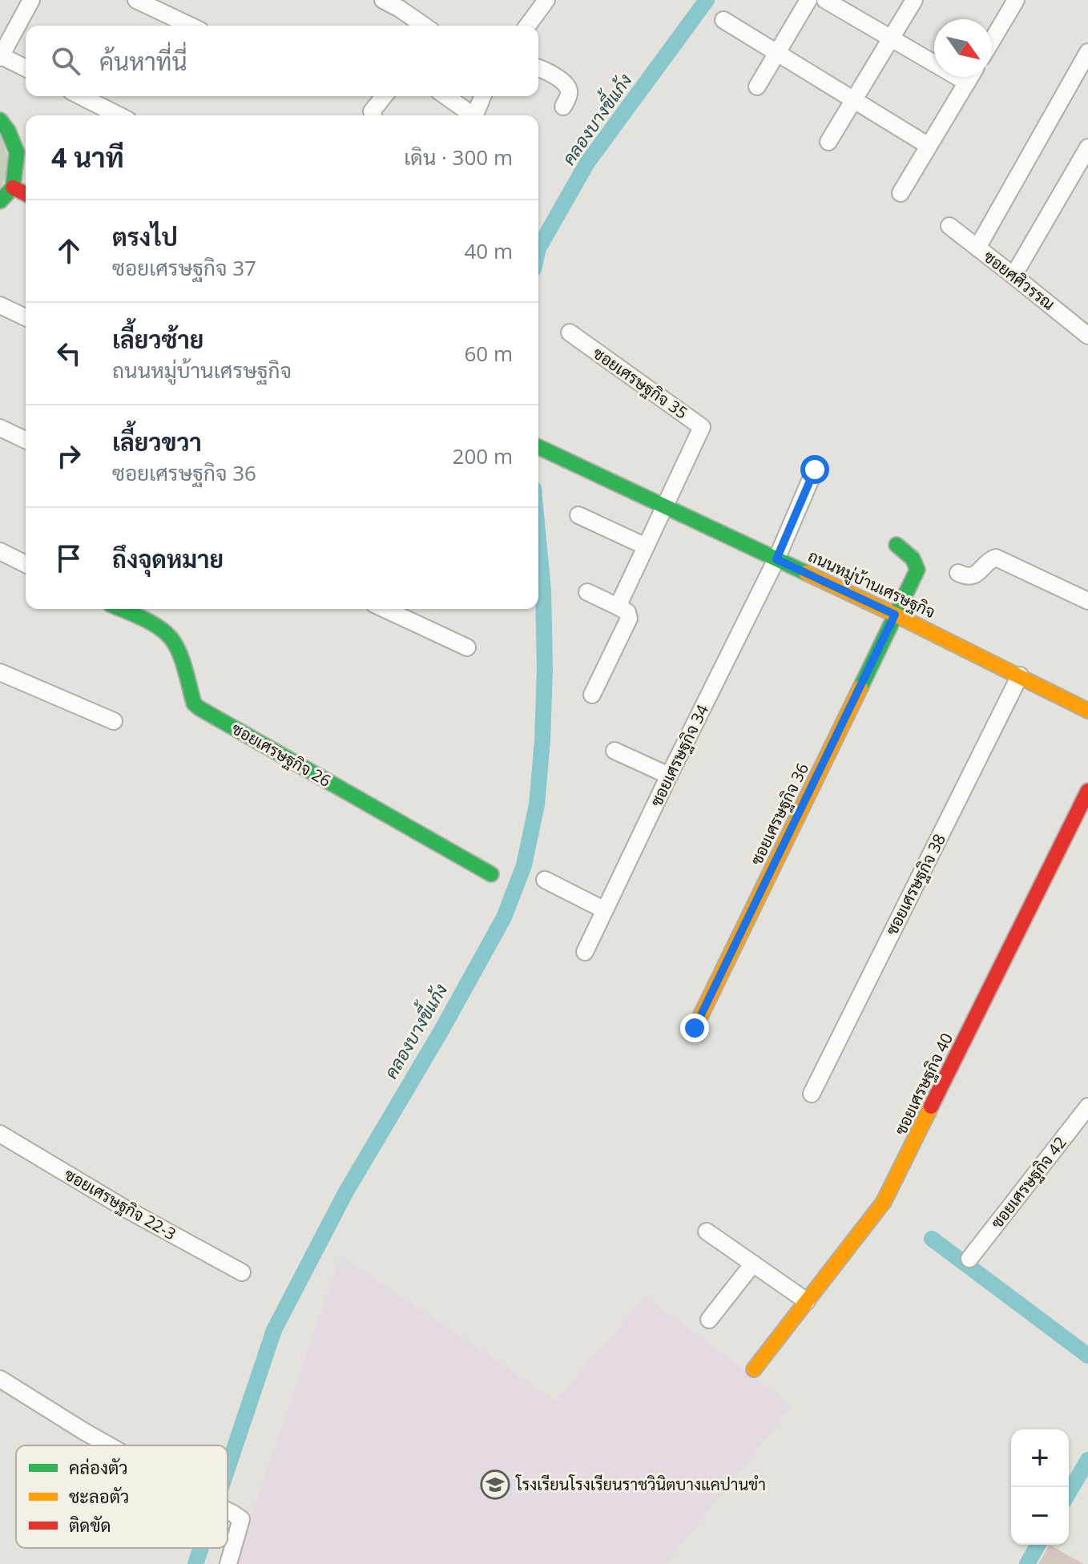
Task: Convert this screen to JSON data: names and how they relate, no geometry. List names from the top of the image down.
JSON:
{
  "streets": {
    "street": [
      "ซอยศศิวรรณ",
      "ซอยเศรษฐกิจ 35",
      "ถนนหมู่บ้านเศรษฐกิจ",
      "ซอยเศรษฐกิจ 26",
      "ซอยเศรษฐกิจ 34",
      "ซอยเศรษฐกิจ 36",
      "ซอยเศรษฐกิจ 38",
      "ซอยเศรษฐกิจ 40",
      "ซอยเศรษฐกิจ 42",
      "ซอยเศรษฐกิจ 22-3"
    ]
  },
  "crossings": [
    ["ซอยเศรษฐกิจ 35", "ถนนหมู่บ้านเศรษฐกิจ"],
    ["ถนนหมู่บ้านเศรษฐกิจ", "ซอยเศรษฐกิจ 34"],
    ["ถนนหมู่บ้านเศรษฐกิจ", "ซอยเศรษฐกิจ 36"],
    ["ถนนหมู่บ้านเศรษฐกิจ", "ซอยเศรษฐกิจ 38"]
  ],
  "water": ["คลองบางขี้แก้ง"],
  "places": {
    "school or university": ["โรงเรียนโรงเรียนราชวินิตบางแคปานขำ"]
  },
  "legend": ["คล่องตัว", "ชะลอตัว", "ติดขัด"],
  "north": "bottom right",
  "page": {
    "search": "ค้นหาที่นี่",
    "heading": ["4 นาที", "เดิน · 300 m"],
    "list": [
      ["ตรงไป", "ซอยเศรษฐกิจ 37", "40 m"],
      ["เลี้ยวซ้าย", "ถนนหมู่บ้านเศรษฐกิจ", "60 m"],
      ["เลี้ยวขวา", "ซอยเศรษฐกิจ 36", "200 m"],
      "ถึงจุดหมาย"
    ],
    "map_buttons": ["+", "−"]
  }
}
